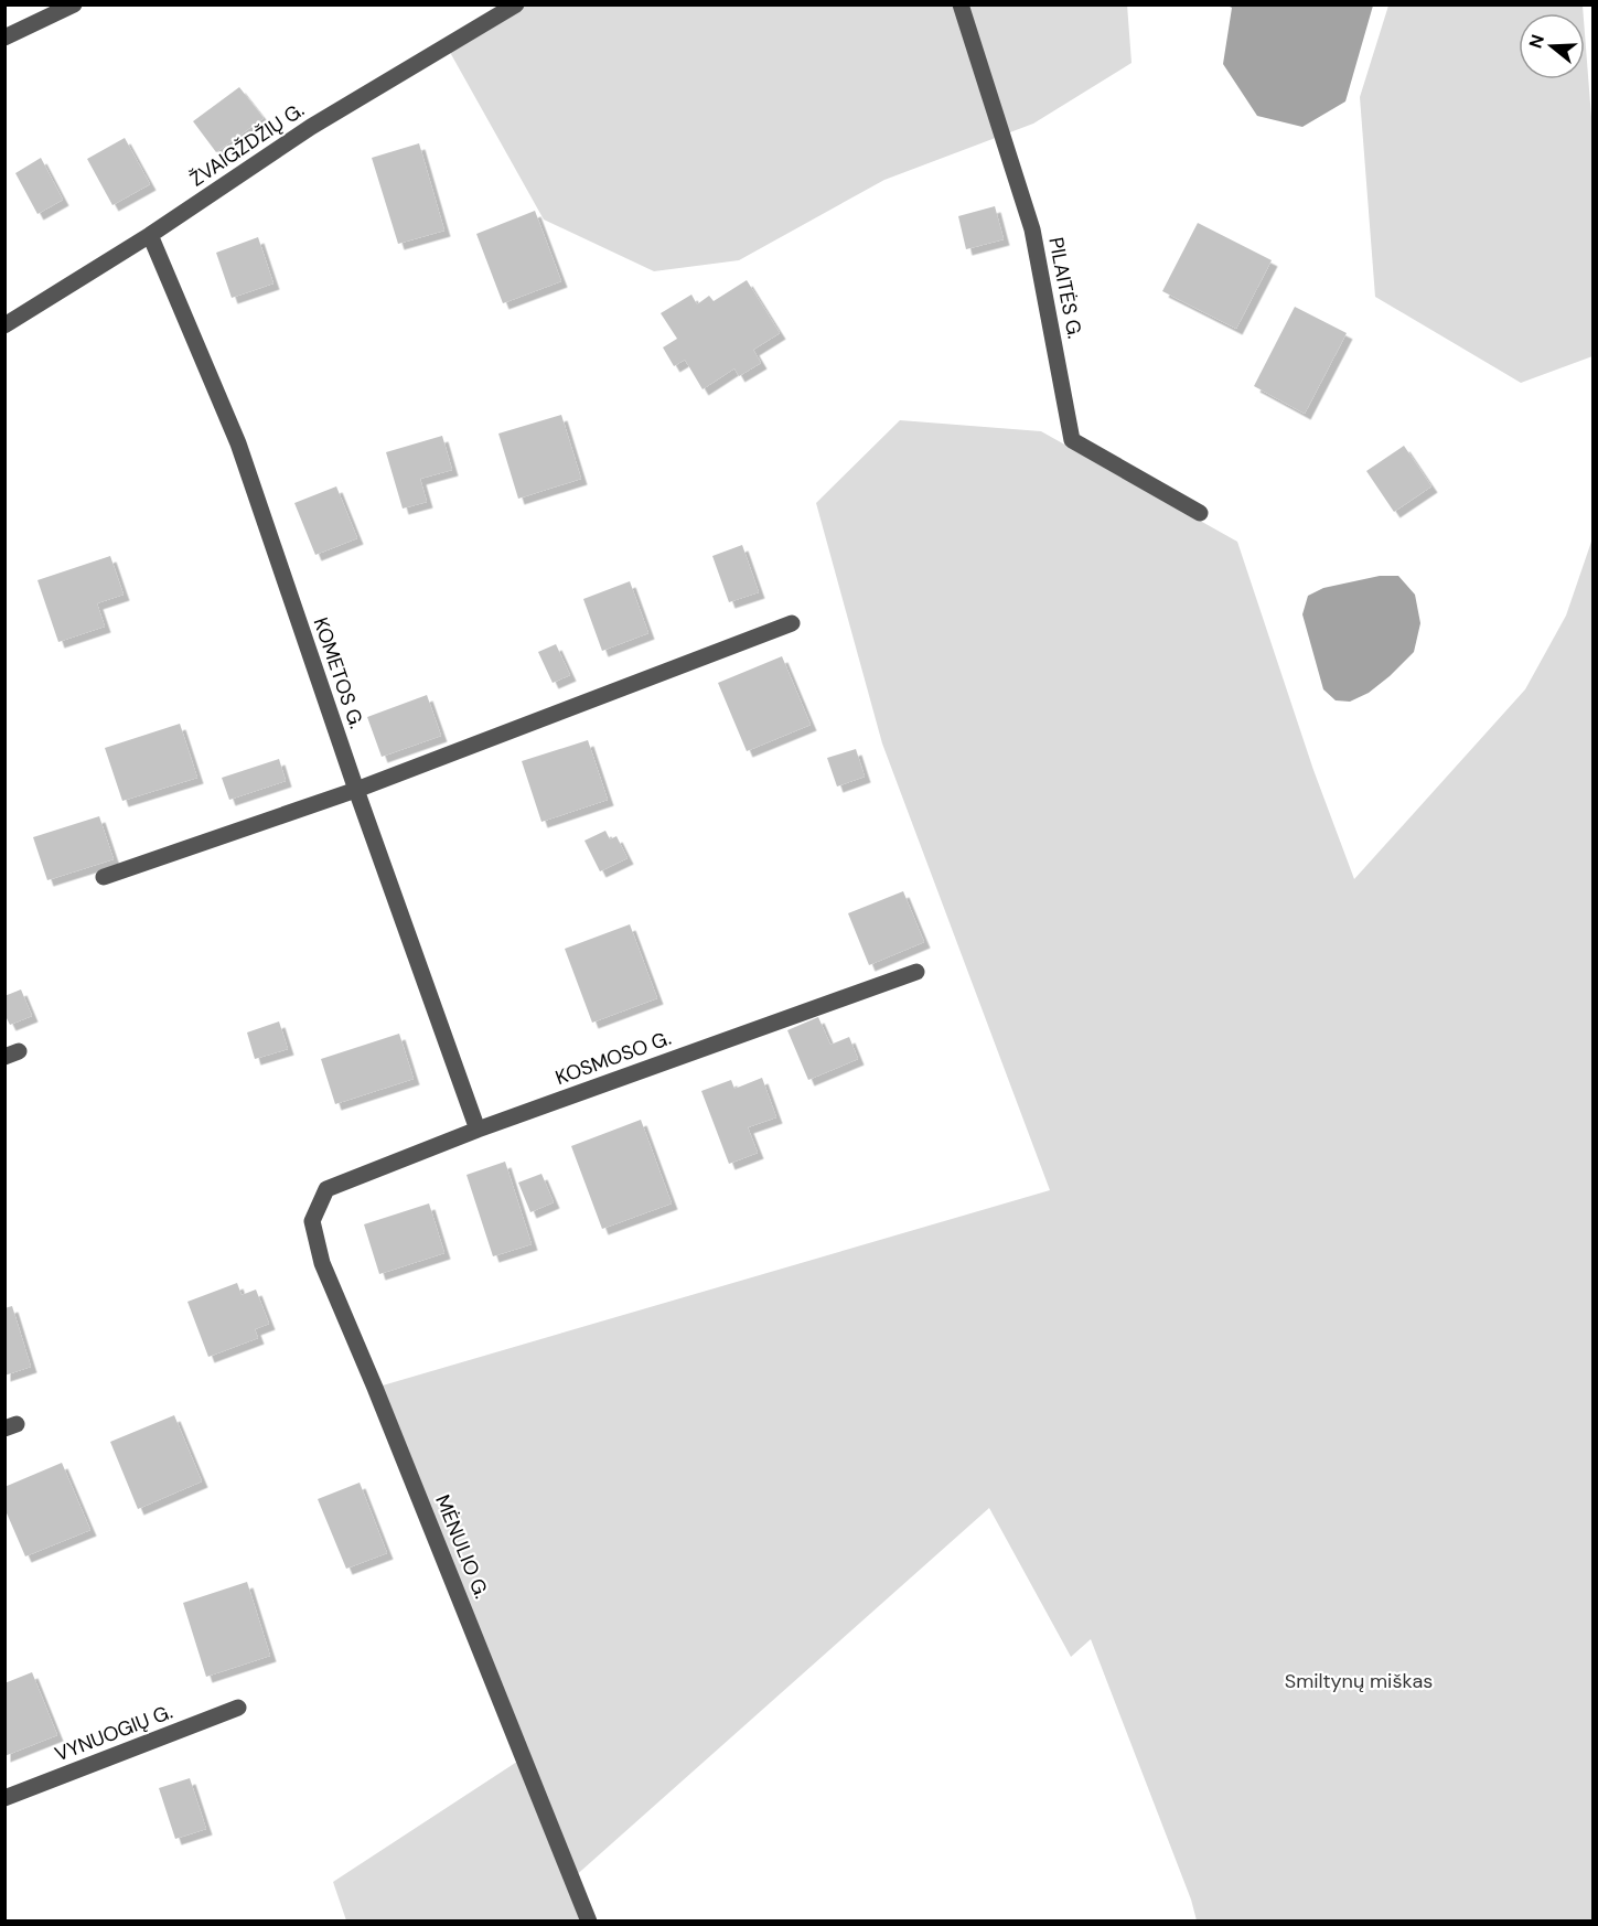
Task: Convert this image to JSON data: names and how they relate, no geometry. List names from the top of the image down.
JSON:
{
  "streets": {
    "street": [
      "ŽVAIGŽDŽIŲ G.",
      "PILAITĖS G.",
      "KOMETOS G.",
      "KOSMOSO G.",
      "MĖNULIO G.",
      "VYNUOGIŲ G."
    ]
  },
  "crossings": [
    ["ŽVAIGŽDŽIŲ G.", "KOMETOS G."],
    ["KOMETOS G.", "KOSMOSO G."],
    ["KOSMOSO G.", "MĖNULIO G."]
  ],
  "parks": ["Smiltynų miškas"],
  "north": "left"
}
